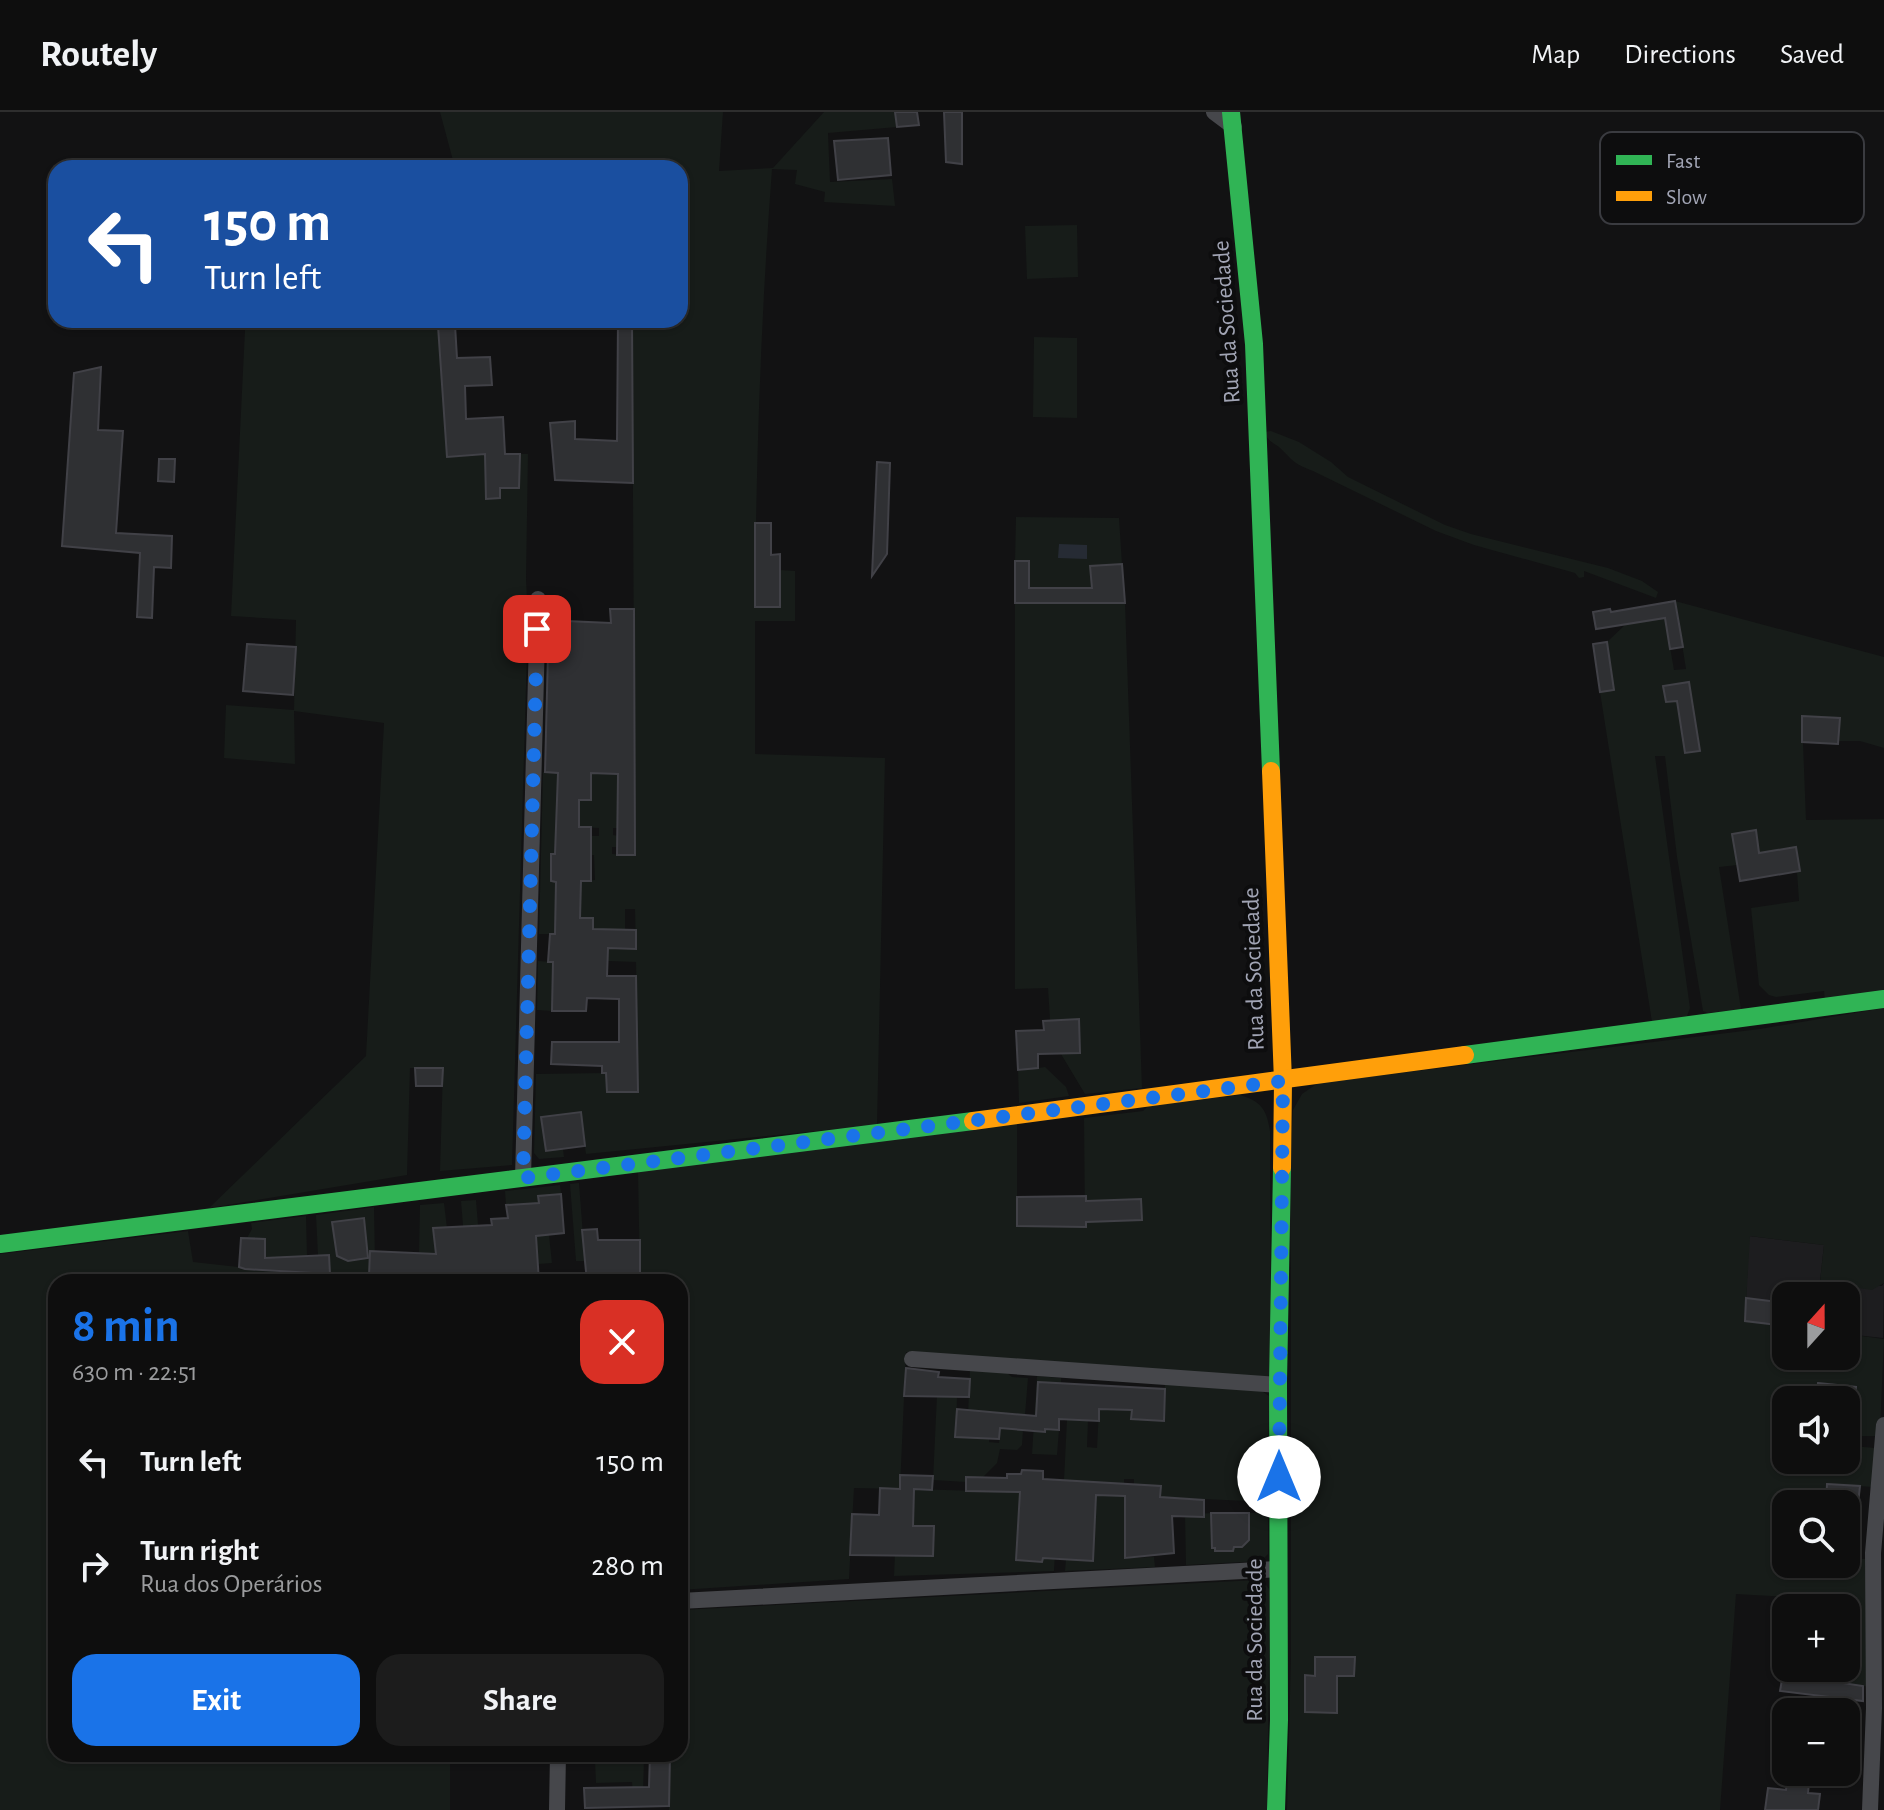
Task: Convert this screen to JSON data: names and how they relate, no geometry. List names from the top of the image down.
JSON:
{
  "streets": {
    "main road": ["Rua da Sociedade"]
  },
  "legend": ["Fast", "Slow"],
  "north": "top",
  "page": {
    "header": "Routely",
    "nav": ["Map", "Directions", "Saved"],
    "turn": ["150 m", "Turn left"],
    "heading": ["8 min", "630 m · 22:51"],
    "map_buttons": ["+", "−"],
    "list": [
      {
        "name": "Turn left",
        "value": "150 m"
      },
      {
        "name": "Turn right",
        "note": "Rua dos Operários",
        "value": "280 m"
      }
    ],
    "buttons": ["Exit", "Share"]
  }
}
